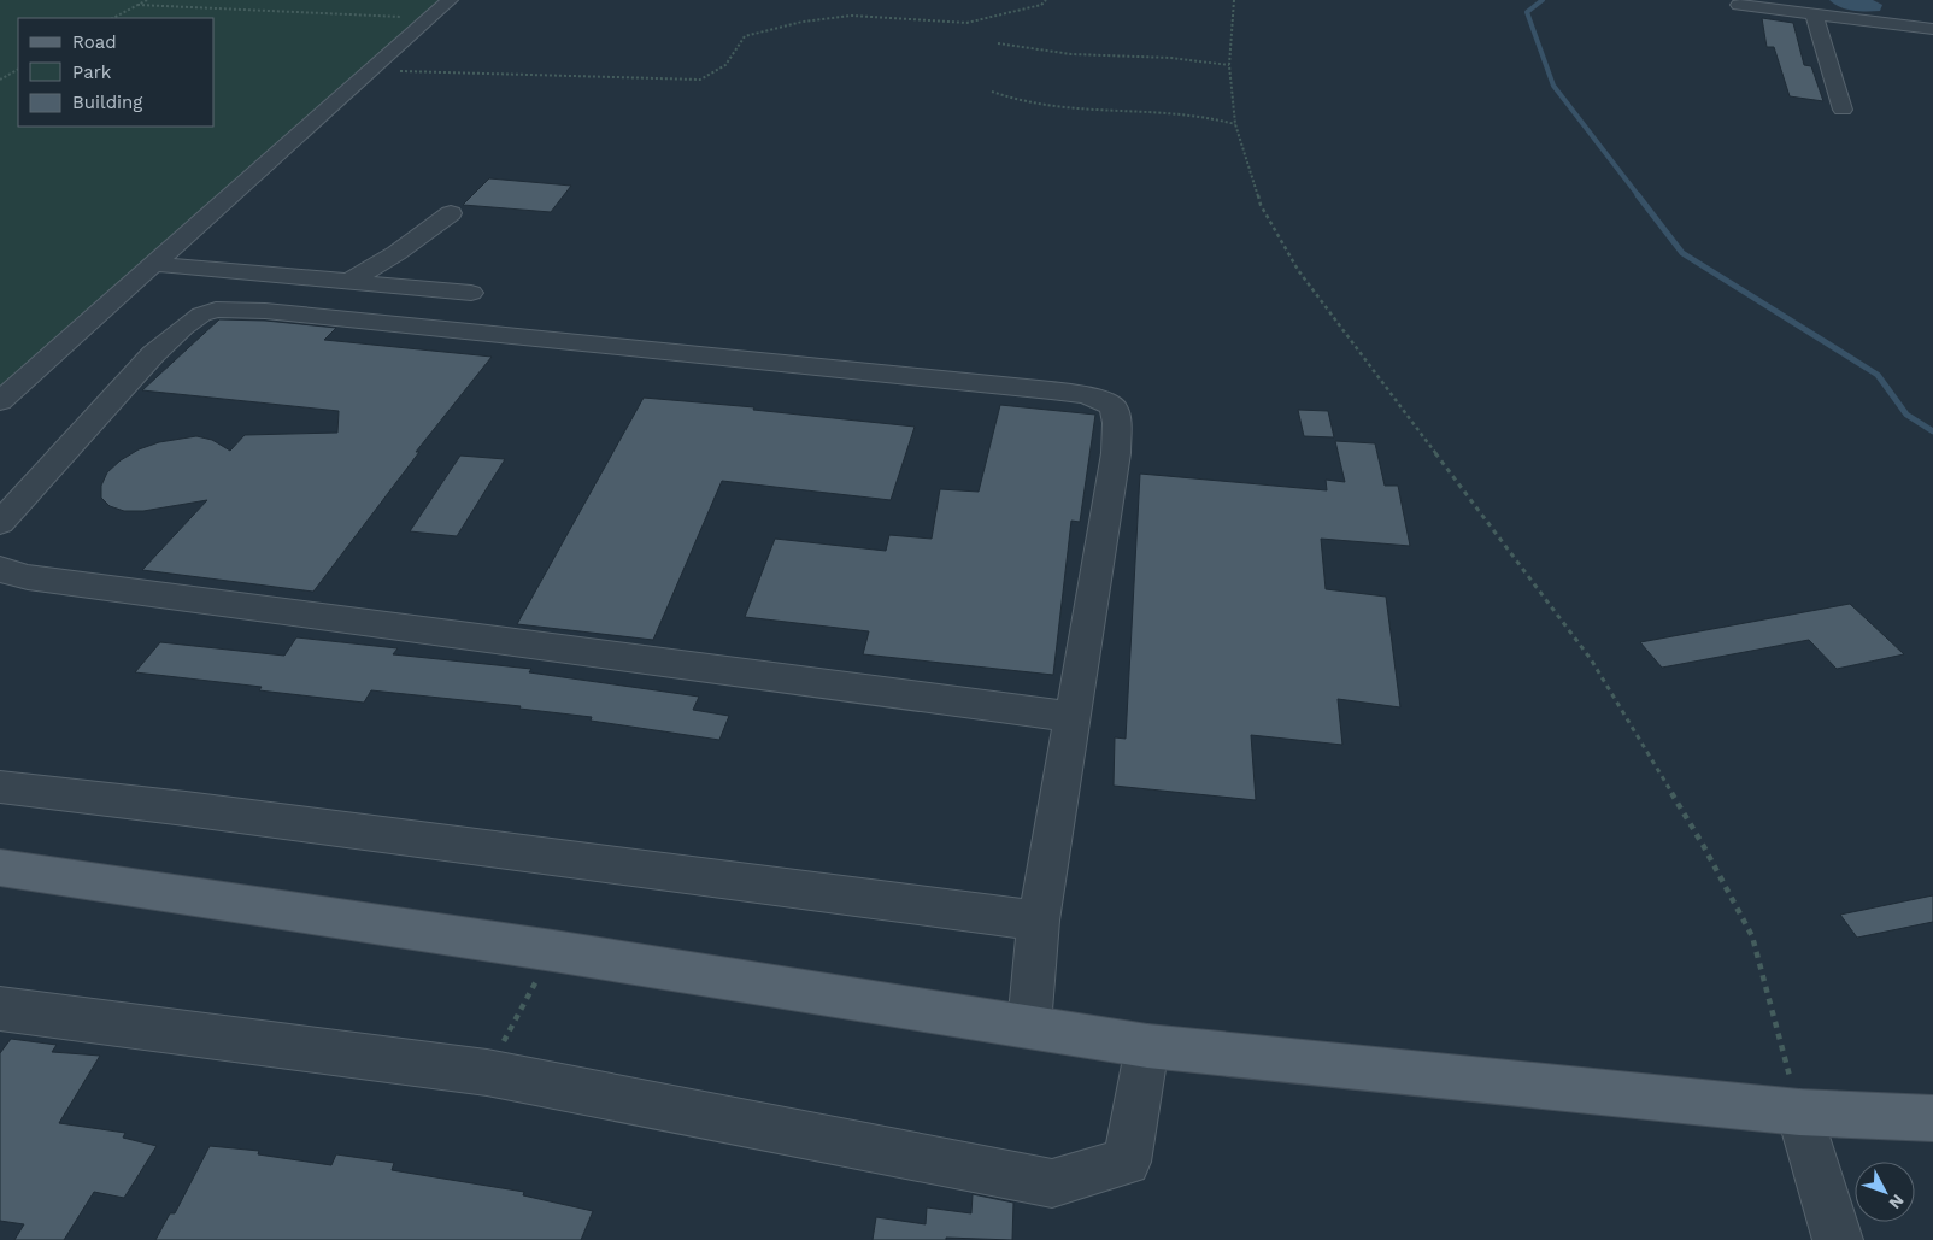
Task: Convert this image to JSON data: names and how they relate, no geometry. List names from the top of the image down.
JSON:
{
  "legend": ["Road", "Park", "Building"],
  "north": "bottom right"
}
